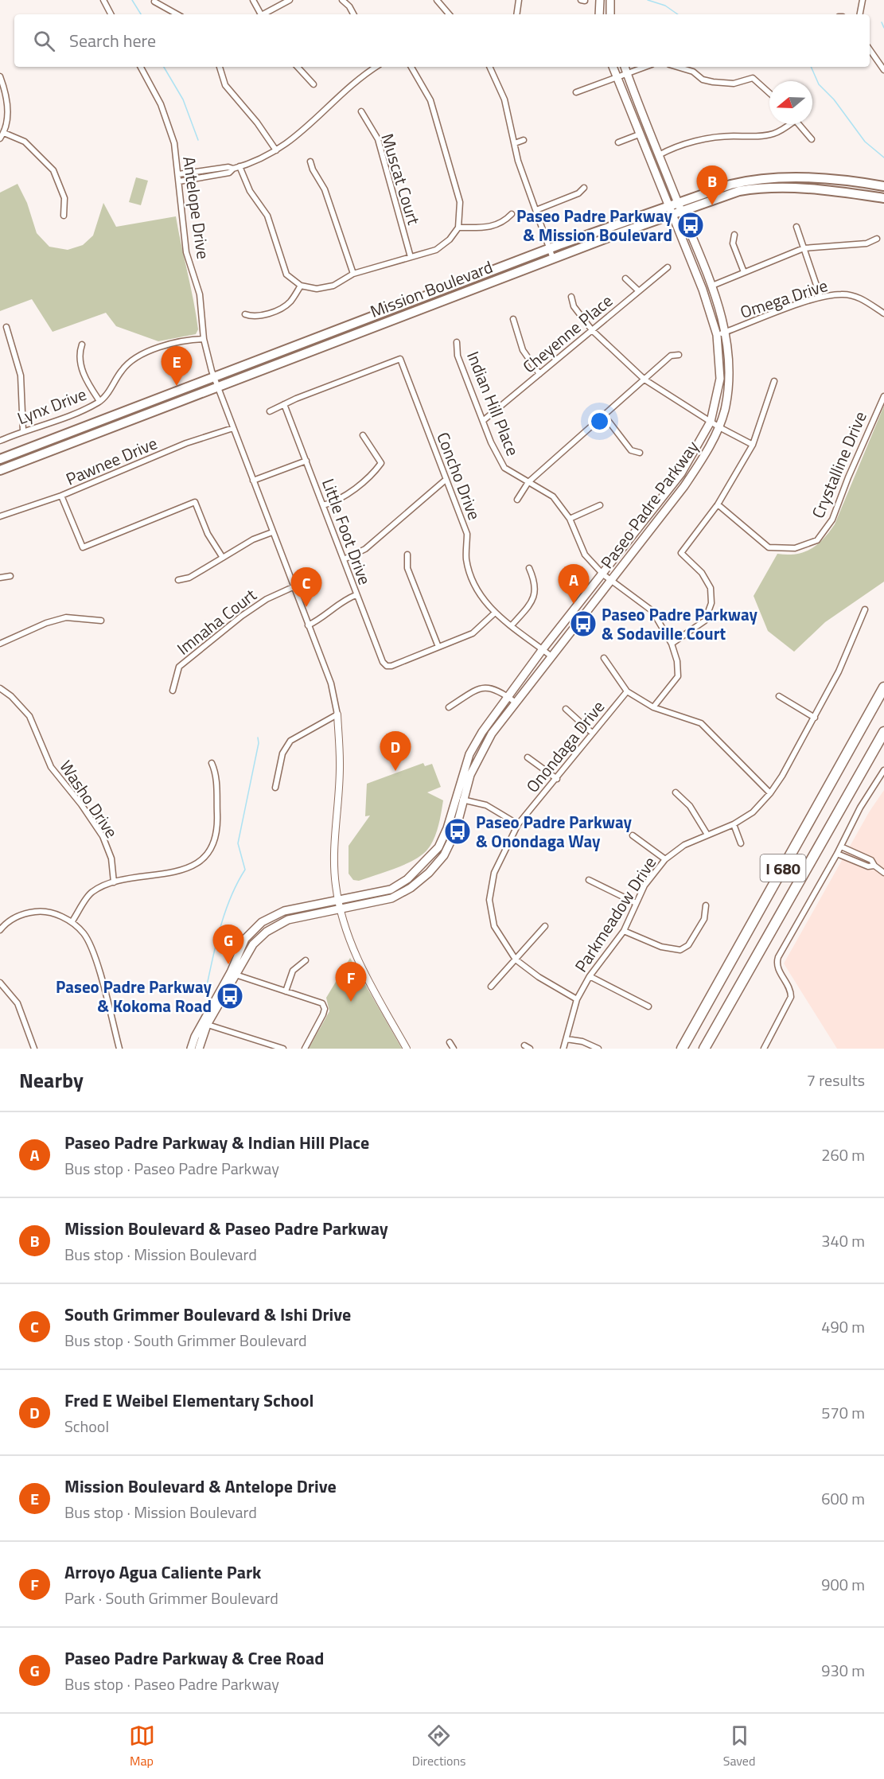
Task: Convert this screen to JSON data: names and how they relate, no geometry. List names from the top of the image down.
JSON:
{
  "streets": {
    "highway": ["I 680"],
    "main road": ["Mission Boulevard", "Paseo Padre Parkway"],
    "street": [
      "Muscat Court",
      "Antelope Drive",
      "Omega Drive",
      "Cheyenne Place",
      "Indian Hill Place",
      "Lynx Drive",
      "Pawnee Drive",
      "Crystalline Drive",
      "Concho Drive",
      "Little Foot Drive",
      "Imnaha Court",
      "Onondaga Drive",
      "Washo Drive",
      "Parkmeadow Drive"
    ]
  },
  "crossings": [
    ["Antelope Drive", "Mission Boulevard"],
    ["Antelope Drive", "Lynx Drive"],
    ["Antelope Drive", "Pawnee Drive"],
    ["Antelope Drive", "Imnaha Court"],
    ["Mission Boulevard", "Paseo Padre Parkway"],
    ["Omega Drive", "Paseo Padre Parkway"],
    ["Cheyenne Place", "Indian Hill Place"],
    ["Indian Hill Place", "Paseo Padre Parkway"],
    ["Concho Drive", "Paseo Padre Parkway"],
    ["Concho Drive", "Little Foot Drive"],
    ["Onondaga Drive", "Parkmeadow Drive"]
  ],
  "places": {
    "bus stop": [
      "Paseo Padre Parkway & Mission Boulevard",
      "Paseo Padre Parkway & Sodaville Court",
      "Paseo Padre Parkway & Onondaga Way",
      "Paseo Padre Parkway & Kokoma Road"
    ]
  },
  "north": "left",
  "page": {
    "search": "Search here",
    "pins": [
      "B",
      "E",
      "A",
      "C",
      "D",
      "G",
      "F"
    ],
    "heading": ["Nearby", "7 results"],
    "list": [
      {
        "mark": "A",
        "name": "Paseo Padre Parkway & Indian Hill Place",
        "note": "Bus stop · Paseo Padre Parkway",
        "value": "260 m"
      },
      {
        "mark": "B",
        "name": "Mission Boulevard & Paseo Padre Parkway",
        "note": "Bus stop · Mission Boulevard",
        "value": "340 m"
      },
      {
        "mark": "C",
        "name": "South Grimmer Boulevard & Ishi Drive",
        "note": "Bus stop · South Grimmer Boulevard",
        "value": "490 m"
      },
      {
        "mark": "D",
        "name": "Fred E Weibel Elementary School",
        "note": "School",
        "value": "570 m"
      },
      {
        "mark": "E",
        "name": "Mission Boulevard & Antelope Drive",
        "note": "Bus stop · Mission Boulevard",
        "value": "600 m"
      },
      {
        "mark": "F",
        "name": "Arroyo Agua Caliente Park",
        "note": "Park · South Grimmer Boulevard",
        "value": "900 m"
      },
      {
        "mark": "G",
        "name": "Paseo Padre Parkway & Cree Road",
        "note": "Bus stop · Paseo Padre Parkway",
        "value": "930 m"
      }
    ],
    "nav": ["Map", "Directions", "Saved"]
  }
}
